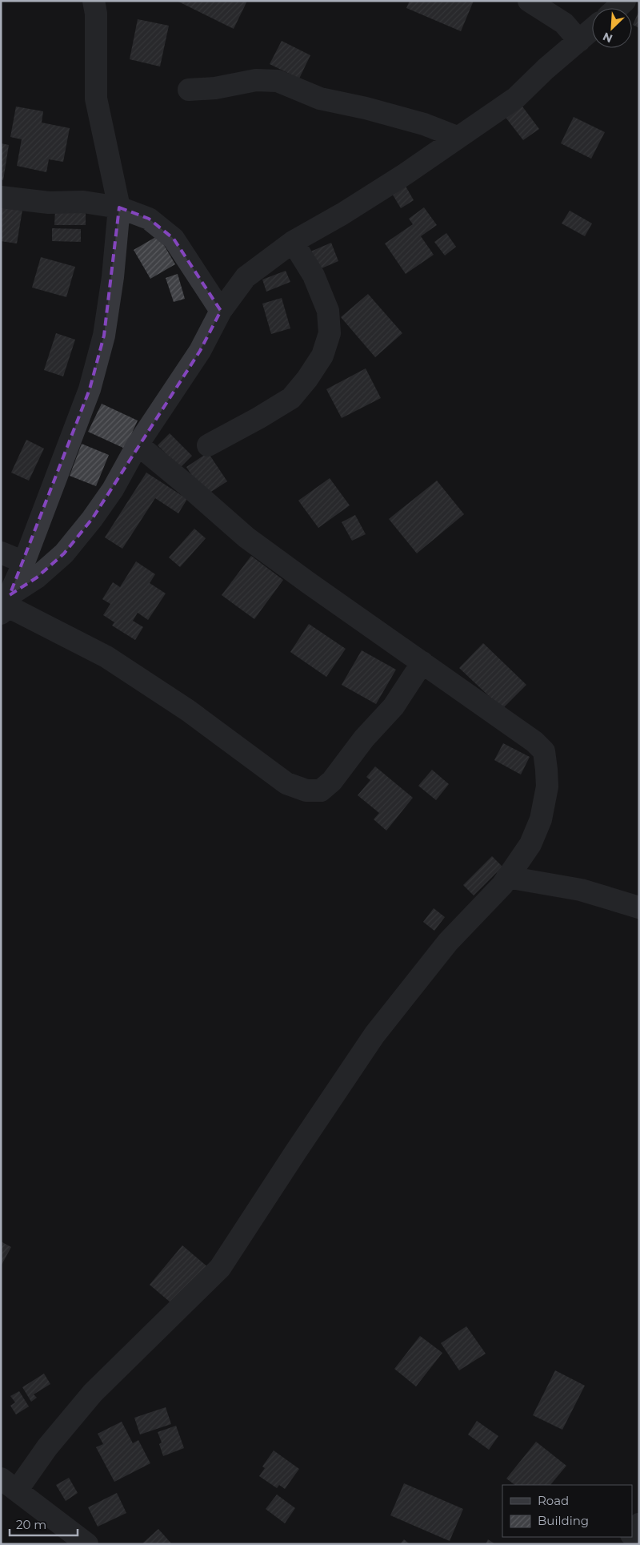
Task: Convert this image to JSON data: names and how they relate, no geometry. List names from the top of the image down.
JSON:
{
  "legend": ["Road", "Building"],
  "scale_bar": "20 m",
  "north": "bottom left"
}
